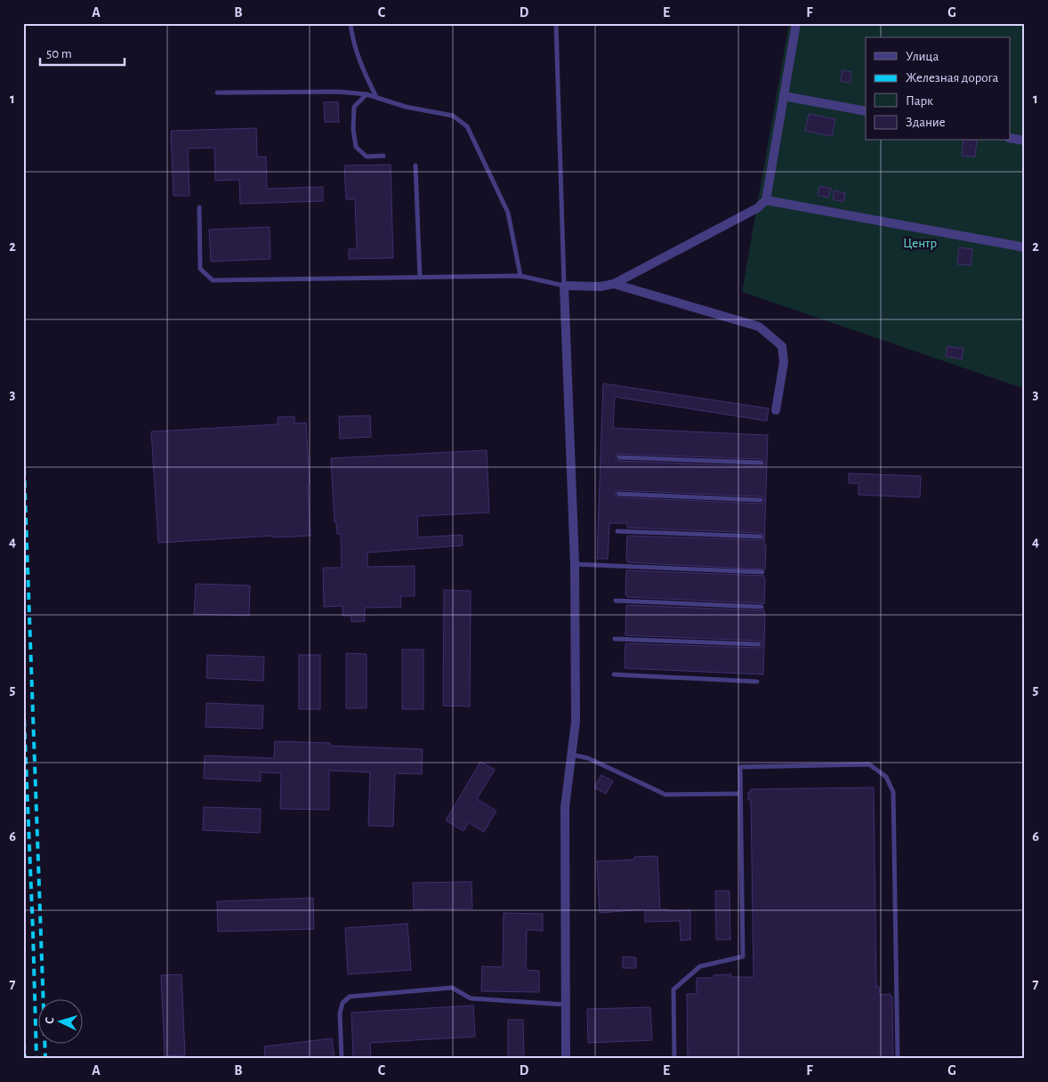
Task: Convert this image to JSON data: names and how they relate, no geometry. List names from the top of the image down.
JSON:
{
  "parks": ["Центр"],
  "legend": [
    "Улица",
    "Железная дорога",
    "Парк",
    "Здание"
  ],
  "scale_bar": "50 m",
  "north": "left",
  "grid": {
    "columns": [
      "A",
      "B",
      "C",
      "D",
      "E",
      "F",
      "G"
    ],
    "rows": [
      "1",
      "2",
      "3",
      "4",
      "5",
      "6",
      "7"
    ]
  }
}
